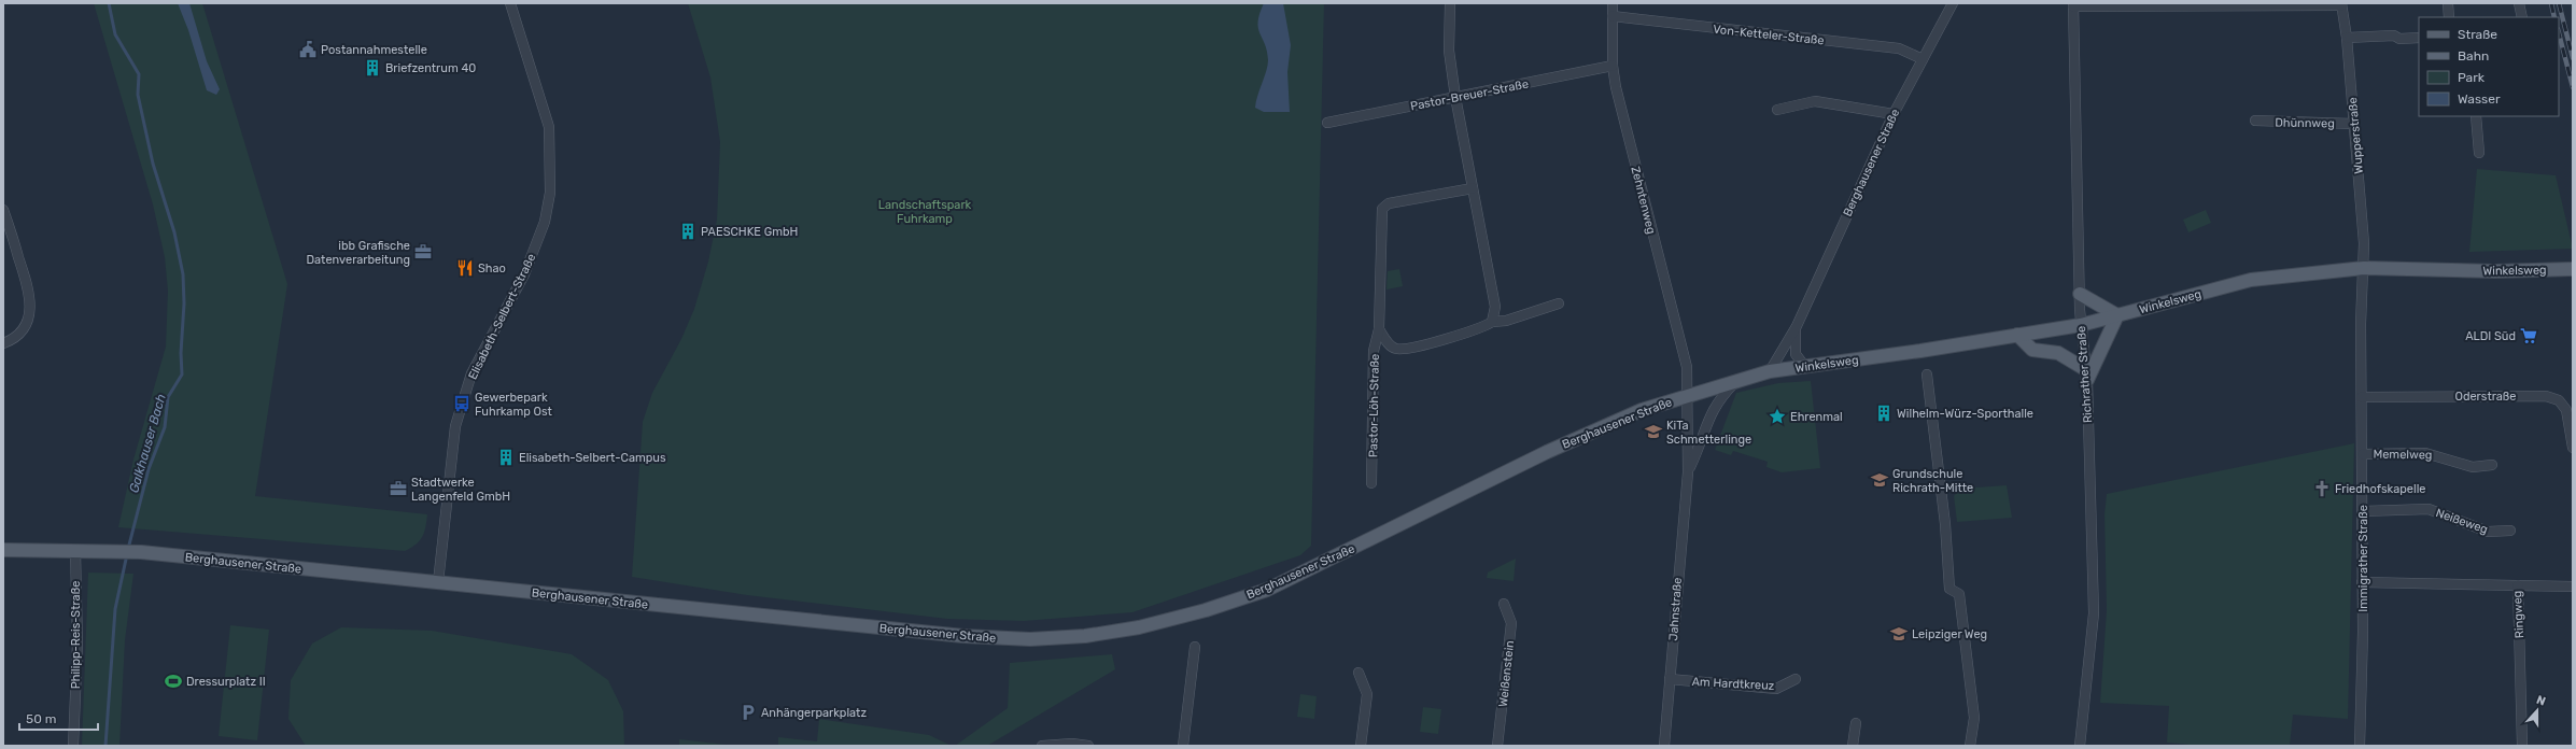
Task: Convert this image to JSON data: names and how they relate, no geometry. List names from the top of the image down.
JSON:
{
  "streets": {
    "main road": ["Berghausener Straße", "Winkelsweg"],
    "street": [
      "Von-Ketteler-Straße",
      "Pastor-Breuer-Straße",
      "Dhünnweg",
      "Wupperstraße",
      "Zehntenweg",
      "Elisabeth-Selbert-Straße",
      "Richrather Straße",
      "Oderstraße",
      "Pastor-Löh-Straße",
      "Memelweg",
      "Neißeweg",
      "Immigrather Straße",
      "Jahnstraße",
      "Ringweg",
      "Philipp-Reis-Straße",
      "Weißenstein",
      "Am Hardtkreuz"
    ]
  },
  "crossings": [
    ["Von-Ketteler-Straße", "Berghausener Straße"],
    ["Von-Ketteler-Straße", "Zehntenweg"],
    ["Pastor-Breuer-Straße", "Zehntenweg"],
    ["Dhünnweg", "Wupperstraße"],
    ["Wupperstraße", "Winkelsweg"],
    ["Wupperstraße", "Immigrather Straße"],
    ["Berghausener Straße", "Zehntenweg"],
    ["Berghausener Straße", "Winkelsweg"],
    ["Berghausener Straße", "Elisabeth-Selbert-Straße"],
    ["Berghausener Straße", "Jahnstraße"],
    ["Berghausener Straße", "Philipp-Reis-Straße"],
    ["Zehntenweg", "Jahnstraße"],
    ["Winkelsweg", "Richrather Straße"],
    ["Winkelsweg", "Immigrather Straße"],
    ["Oderstraße", "Immigrather Straße"],
    ["Memelweg", "Immigrather Straße"],
    ["Neißeweg", "Immigrather Straße"],
    ["Immigrather Straße", "Ringweg"],
    ["Jahnstraße", "Am Hardtkreuz"]
  ],
  "water": ["Galkhauser Bach"],
  "parks": ["Landschaftspark Fuhrkamp"],
  "places": {
    "public building": ["Postannahmestelle"],
    "building": [
      "Briefzentrum 40",
      "PAESCHKE GmbH",
      "Wilhelm-Würz-Sporthalle",
      "Elisabeth-Selbert-Campus"
    ],
    "office": ["ibb Grafische Datenverarbeitung", "Stadtwerke Langenfeld GmbH"],
    "restaurant": ["Shao"],
    "supermarket": ["ALDI Süd"],
    "bus stop": ["Gewerbepark Fuhrkamp Ost"],
    "place": ["Ehrenmal"],
    "school or university": ["KiTa Schmetterlinge", "Grundschule Richrath-Mitte", "Leipziger Weg"],
    "church": ["Friedhofskapelle"],
    "sports": ["Dressurplatz II"],
    "parking": ["Anhängerparkplatz"]
  },
  "legend": [
    "Straße",
    "Bahn",
    "Park",
    "Wasser"
  ],
  "scale_bar": "50 m",
  "north": "top"
}
